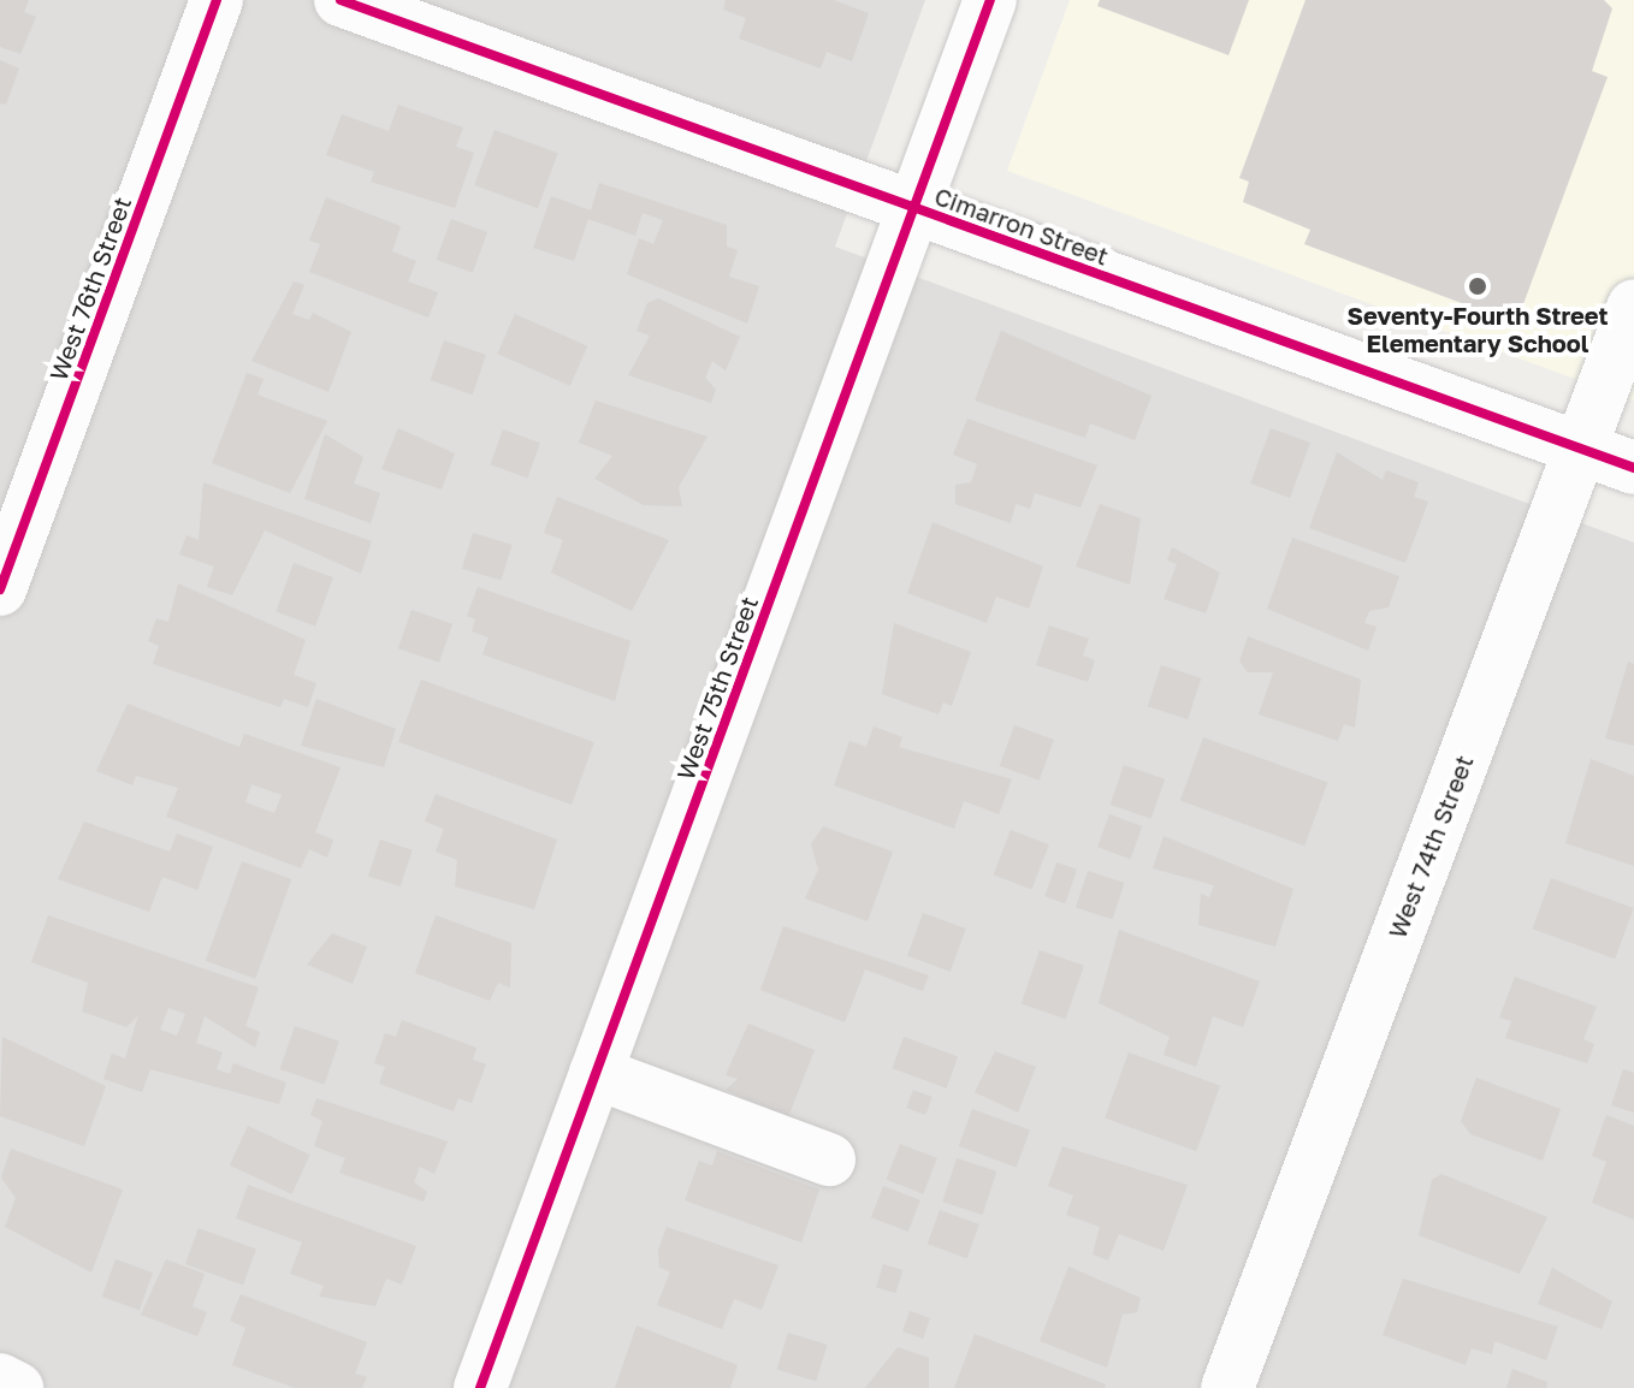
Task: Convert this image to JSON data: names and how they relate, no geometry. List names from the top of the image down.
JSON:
{
  "streets": {
    "street": [
      "Cimarron Street",
      "West 76th Street",
      "West 75th Street",
      "West 74th Street"
    ]
  },
  "crossings": [
    ["Cimarron Street", "West 75th Street"],
    ["Cimarron Street", "West 74th Street"]
  ],
  "places": ["Seventy-Fourth Street Elementary School"]
}
